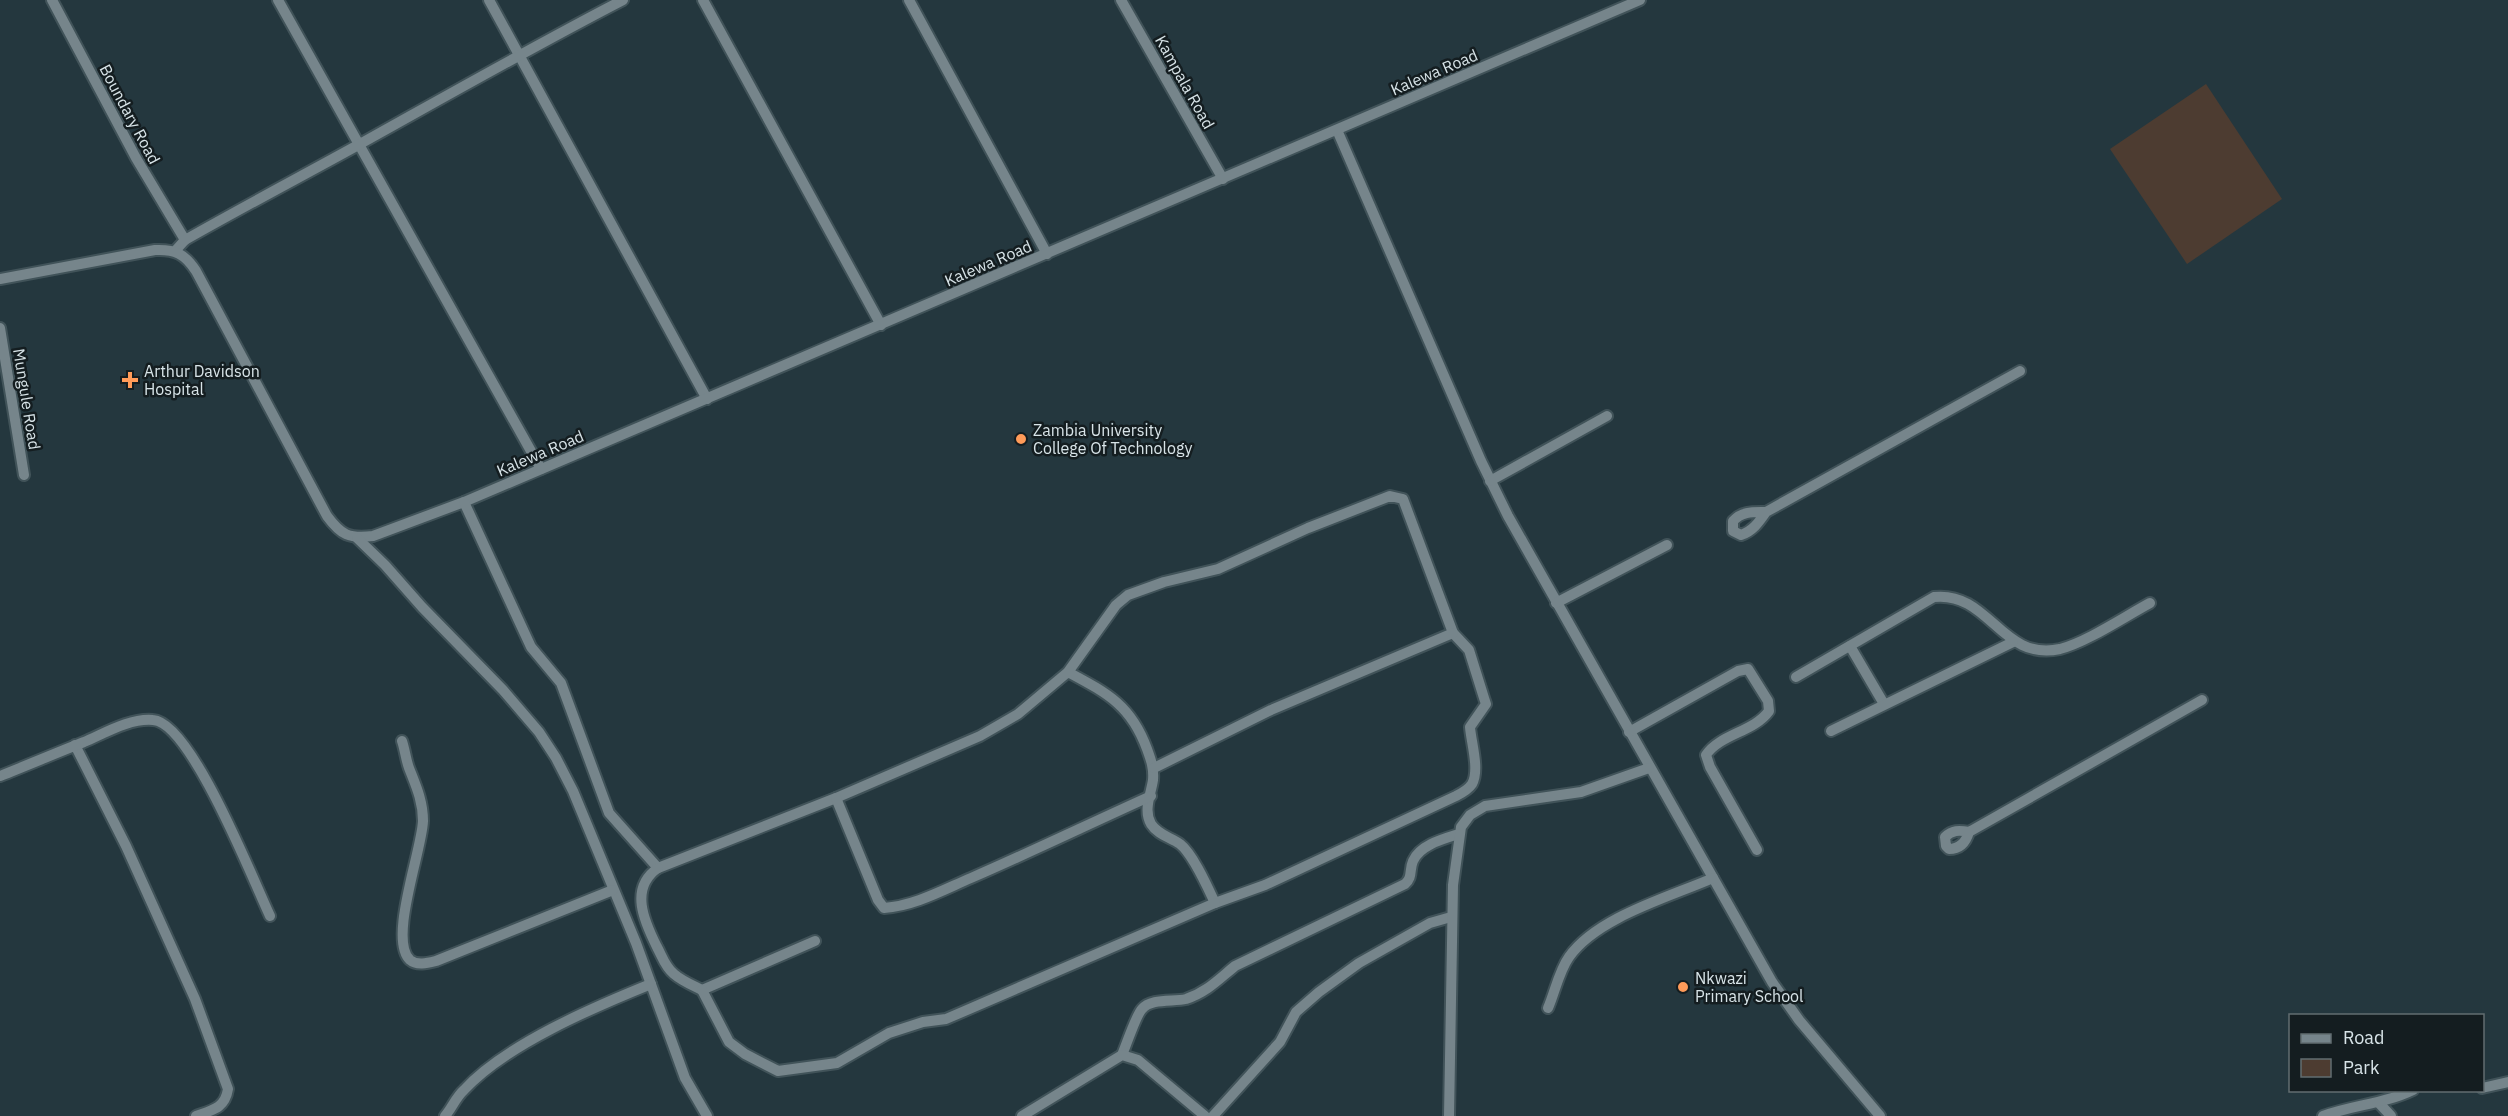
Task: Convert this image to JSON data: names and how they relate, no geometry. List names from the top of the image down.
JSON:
{
  "streets": {
    "street": [
      "Kalewa Road",
      "Kampala Road",
      "Boundary Road",
      "Mungule Road"
    ]
  },
  "crossings": [
    ["Kalewa Road", "Kampala Road"]
  ],
  "places": {
    "health": ["Arthur Davidson Hospital"],
    "other": ["Zambia University College Of Technology", "Nkwazi Primary School"]
  },
  "legend": ["Road", "Park"]
}
